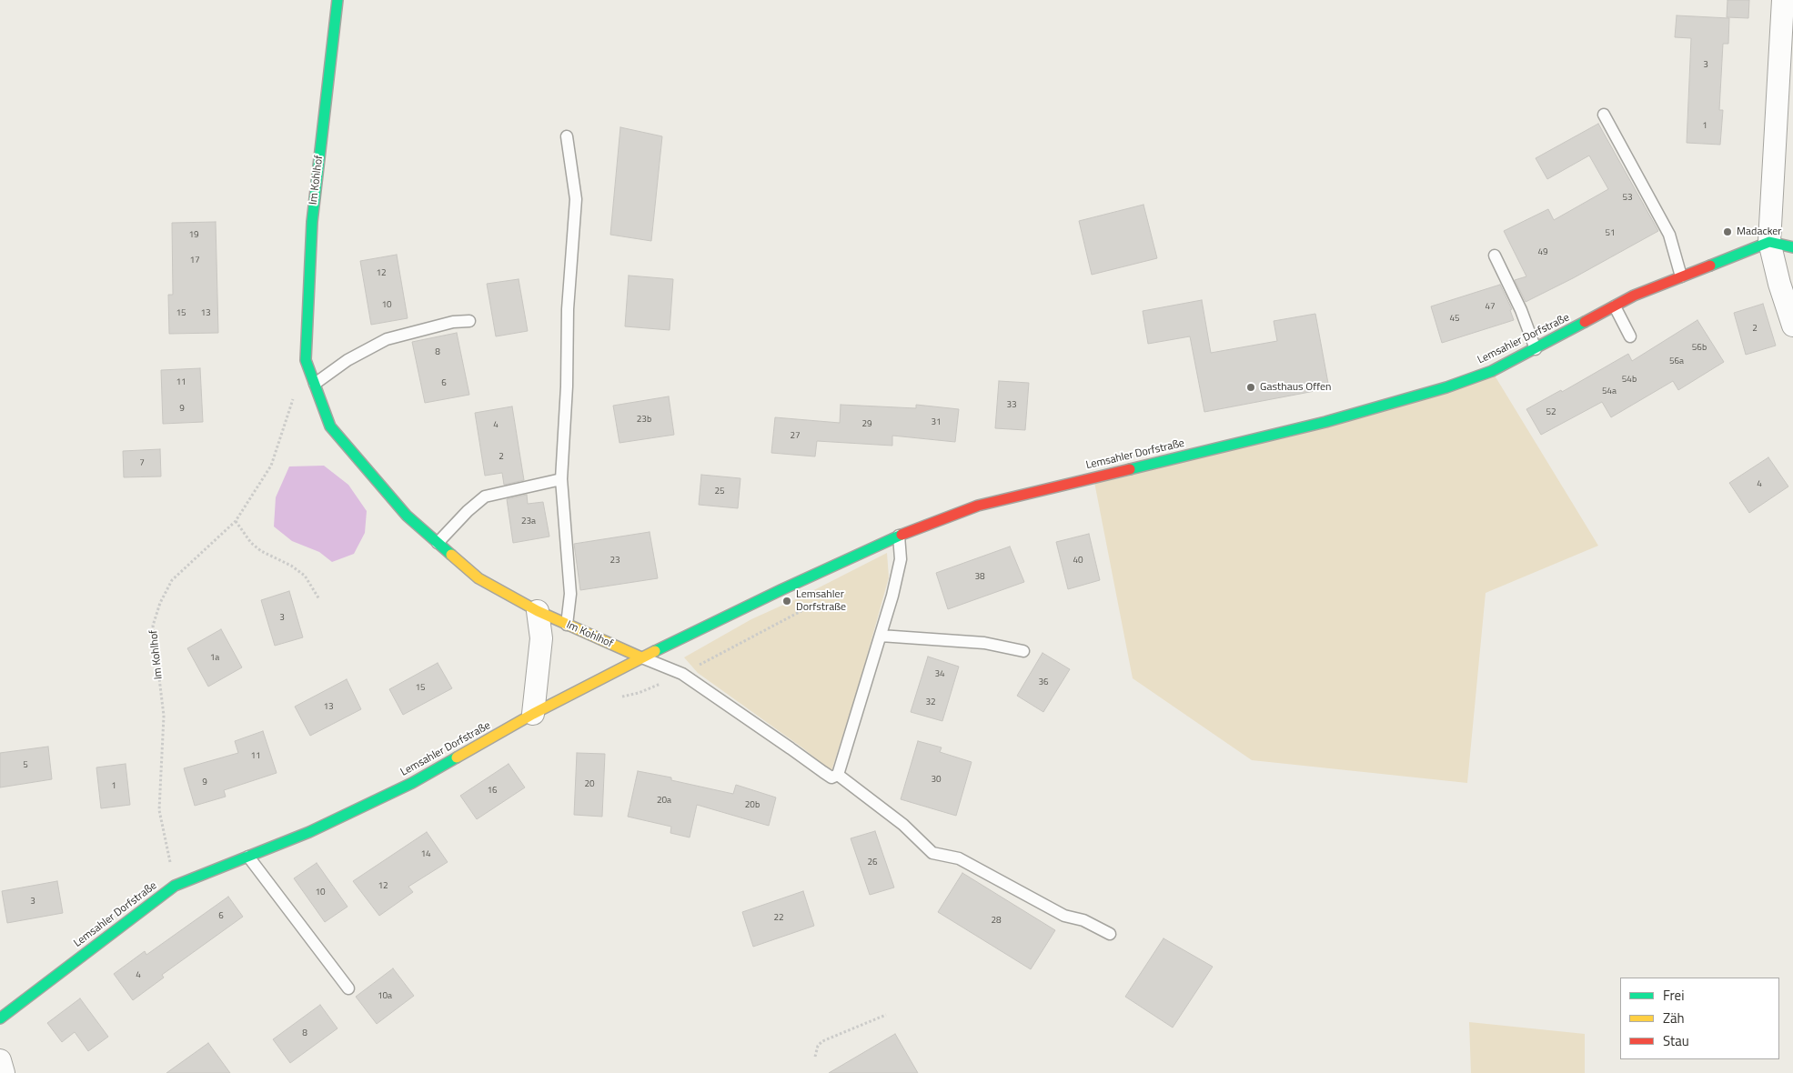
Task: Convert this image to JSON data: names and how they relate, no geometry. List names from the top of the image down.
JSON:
{
  "streets": {
    "street": ["Im Kohlhof", "Lemsahler Dorfstraße"]
  },
  "crossings": [
    ["Im Kohlhof", "Lemsahler Dorfstraße"]
  ],
  "places": ["Madacker", "Gasthaus Offen", "Lemsahler Dorfstraße"],
  "house_numbers": [
    "3",
    "1",
    "53",
    "51",
    "19",
    "49",
    "17",
    "12",
    "10",
    "47",
    "15",
    "13",
    "45",
    "2",
    "56b",
    "8",
    "56a",
    "54b",
    "11",
    "6",
    "54a",
    "33",
    "9",
    "52",
    "23b",
    "31",
    "29",
    "4",
    "27",
    "2",
    "7",
    "4",
    "25",
    "23a",
    "23",
    "40",
    "38",
    "3",
    "1a",
    "34",
    "36",
    "15",
    "32",
    "13",
    "11",
    "5",
    "30",
    "9",
    "20",
    "1",
    "16",
    "20a",
    "20b",
    "14",
    "26",
    "12",
    "10",
    "3",
    "6",
    "22",
    "28",
    "4",
    "10a",
    "8"
  ],
  "legend": ["Frei", "Zäh", "Stau"]
}
